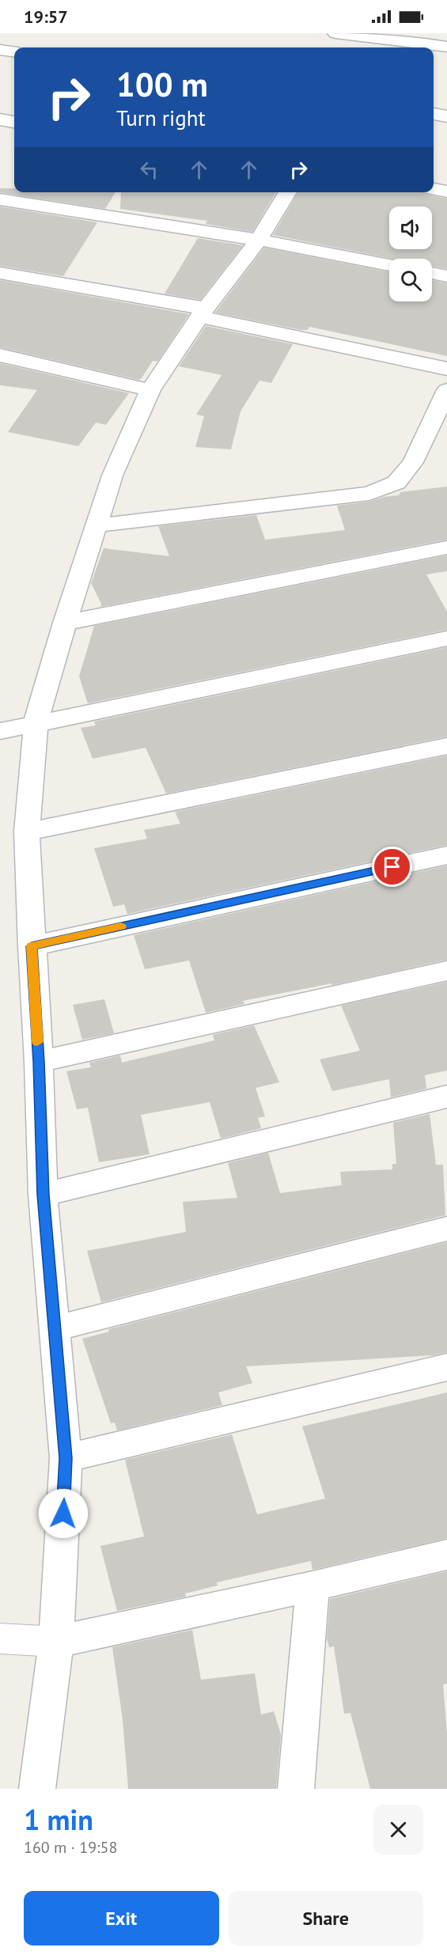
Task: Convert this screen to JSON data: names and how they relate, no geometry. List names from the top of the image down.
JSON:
{
  "page": {
    "status": "19:57",
    "turn": ["100 m", "Turn right"],
    "heading": ["1 min", "160 m · 19:58"],
    "buttons": ["Exit", "Share"]
  }
}
